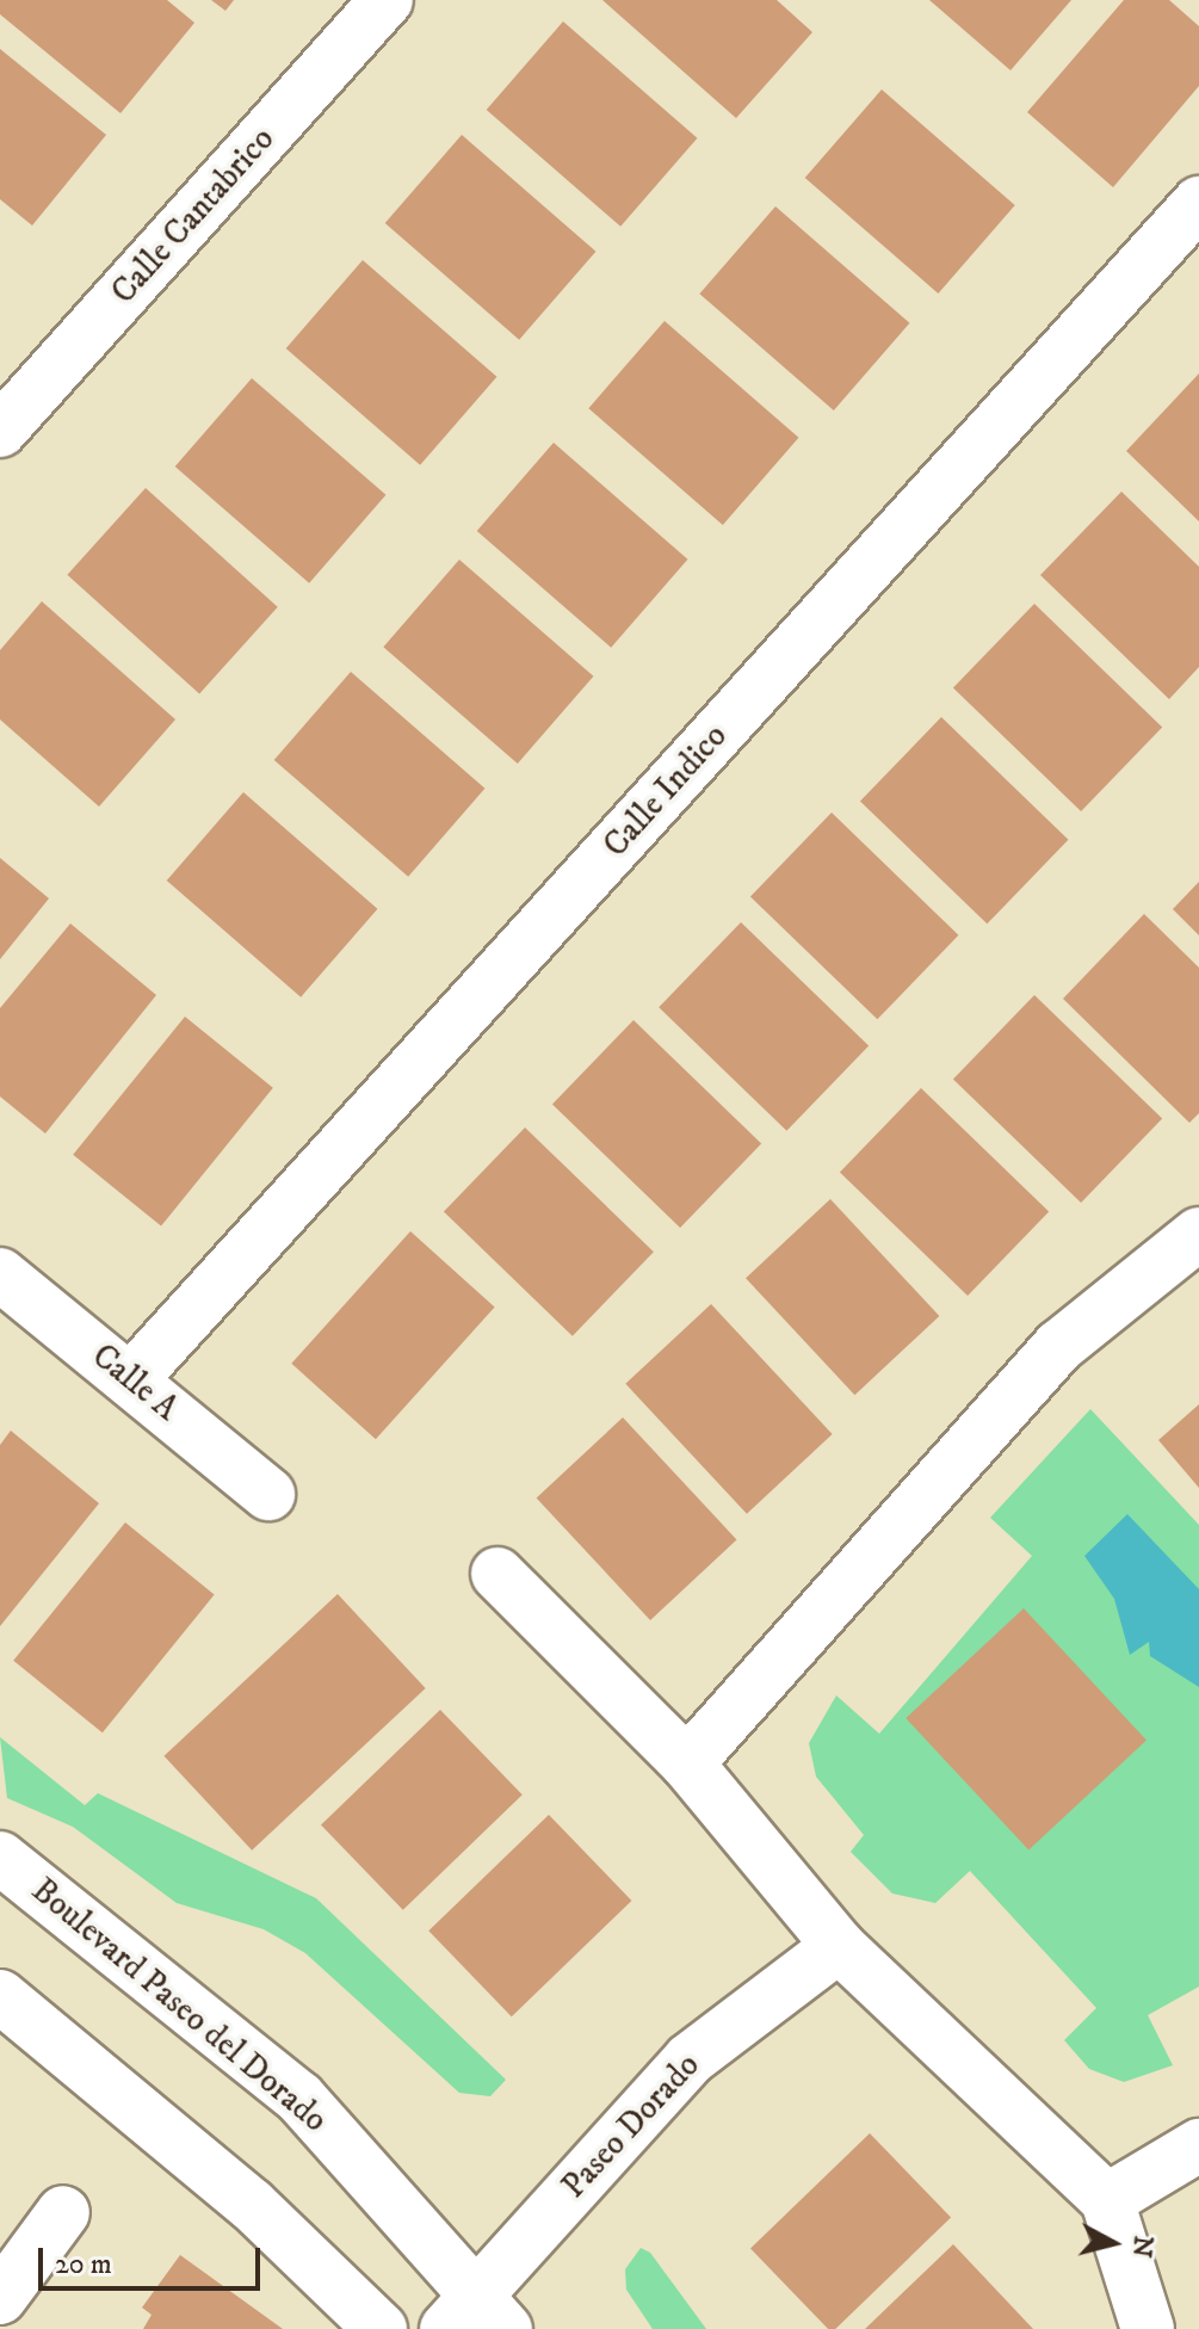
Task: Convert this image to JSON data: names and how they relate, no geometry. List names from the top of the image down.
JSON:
{
  "streets": {
    "street": [
      "Calle Cantabrico",
      "Calle Indico",
      "Calle A",
      "Boulevard Paseo del Dorado",
      "Paseo Dorado"
    ]
  },
  "crossings": [
    ["Calle Indico", "Calle A"],
    ["Boulevard Paseo del Dorado", "Paseo Dorado"]
  ],
  "scale_bar": "20 m",
  "north": "right"
}
